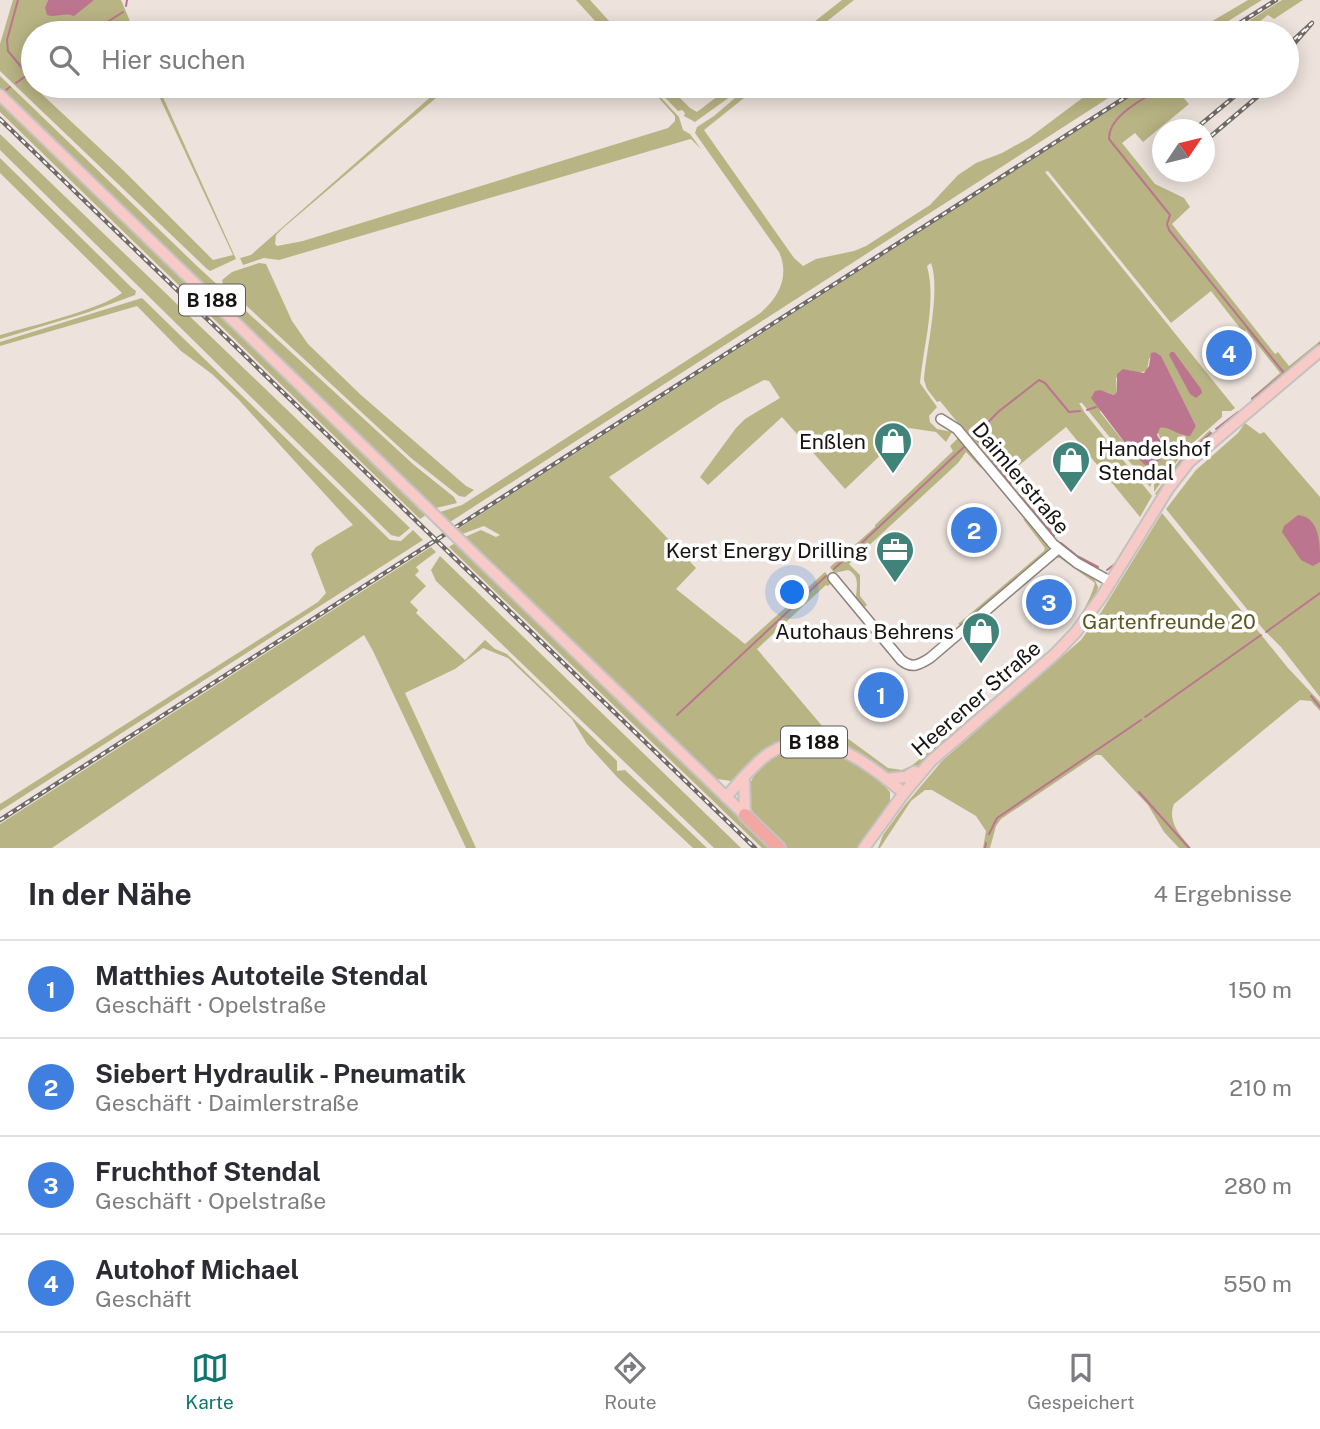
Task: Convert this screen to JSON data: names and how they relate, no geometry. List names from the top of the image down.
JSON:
{
  "streets": {
    "highway": ["B 188"],
    "main road": ["Heerener Straße"],
    "street": ["Daimlerstraße"]
  },
  "crossings": [
    ["B 188", "Heerener Straße"],
    ["Daimlerstraße", "Heerener Straße"]
  ],
  "parks": ["Gartenfreunde 20"],
  "places": {
    "shop": ["Enßlen", "Handelshof Stendal", "Autohaus Behrens"],
    "office": ["Kerst Energy Drilling"]
  },
  "north": "top right",
  "page": {
    "search": "Hier suchen",
    "pins": [
      "4",
      "2",
      "3",
      "1"
    ],
    "heading": ["In der Nähe", "4 Ergebnisse"],
    "list": [
      {
        "mark": "1",
        "name": "Matthies Autoteile Stendal",
        "note": "Geschäft · Opelstraße",
        "value": "150 m"
      },
      {
        "mark": "2",
        "name": "Siebert Hydraulik - Pneumatik",
        "note": "Geschäft · Daimlerstraße",
        "value": "210 m"
      },
      {
        "mark": "3",
        "name": "Fruchthof Stendal",
        "note": "Geschäft · Opelstraße",
        "value": "280 m"
      },
      {
        "mark": "4",
        "name": "Autohof Michael",
        "note": "Geschäft",
        "value": "550 m"
      }
    ],
    "nav": ["Karte", "Route", "Gespeichert"]
  }
}
